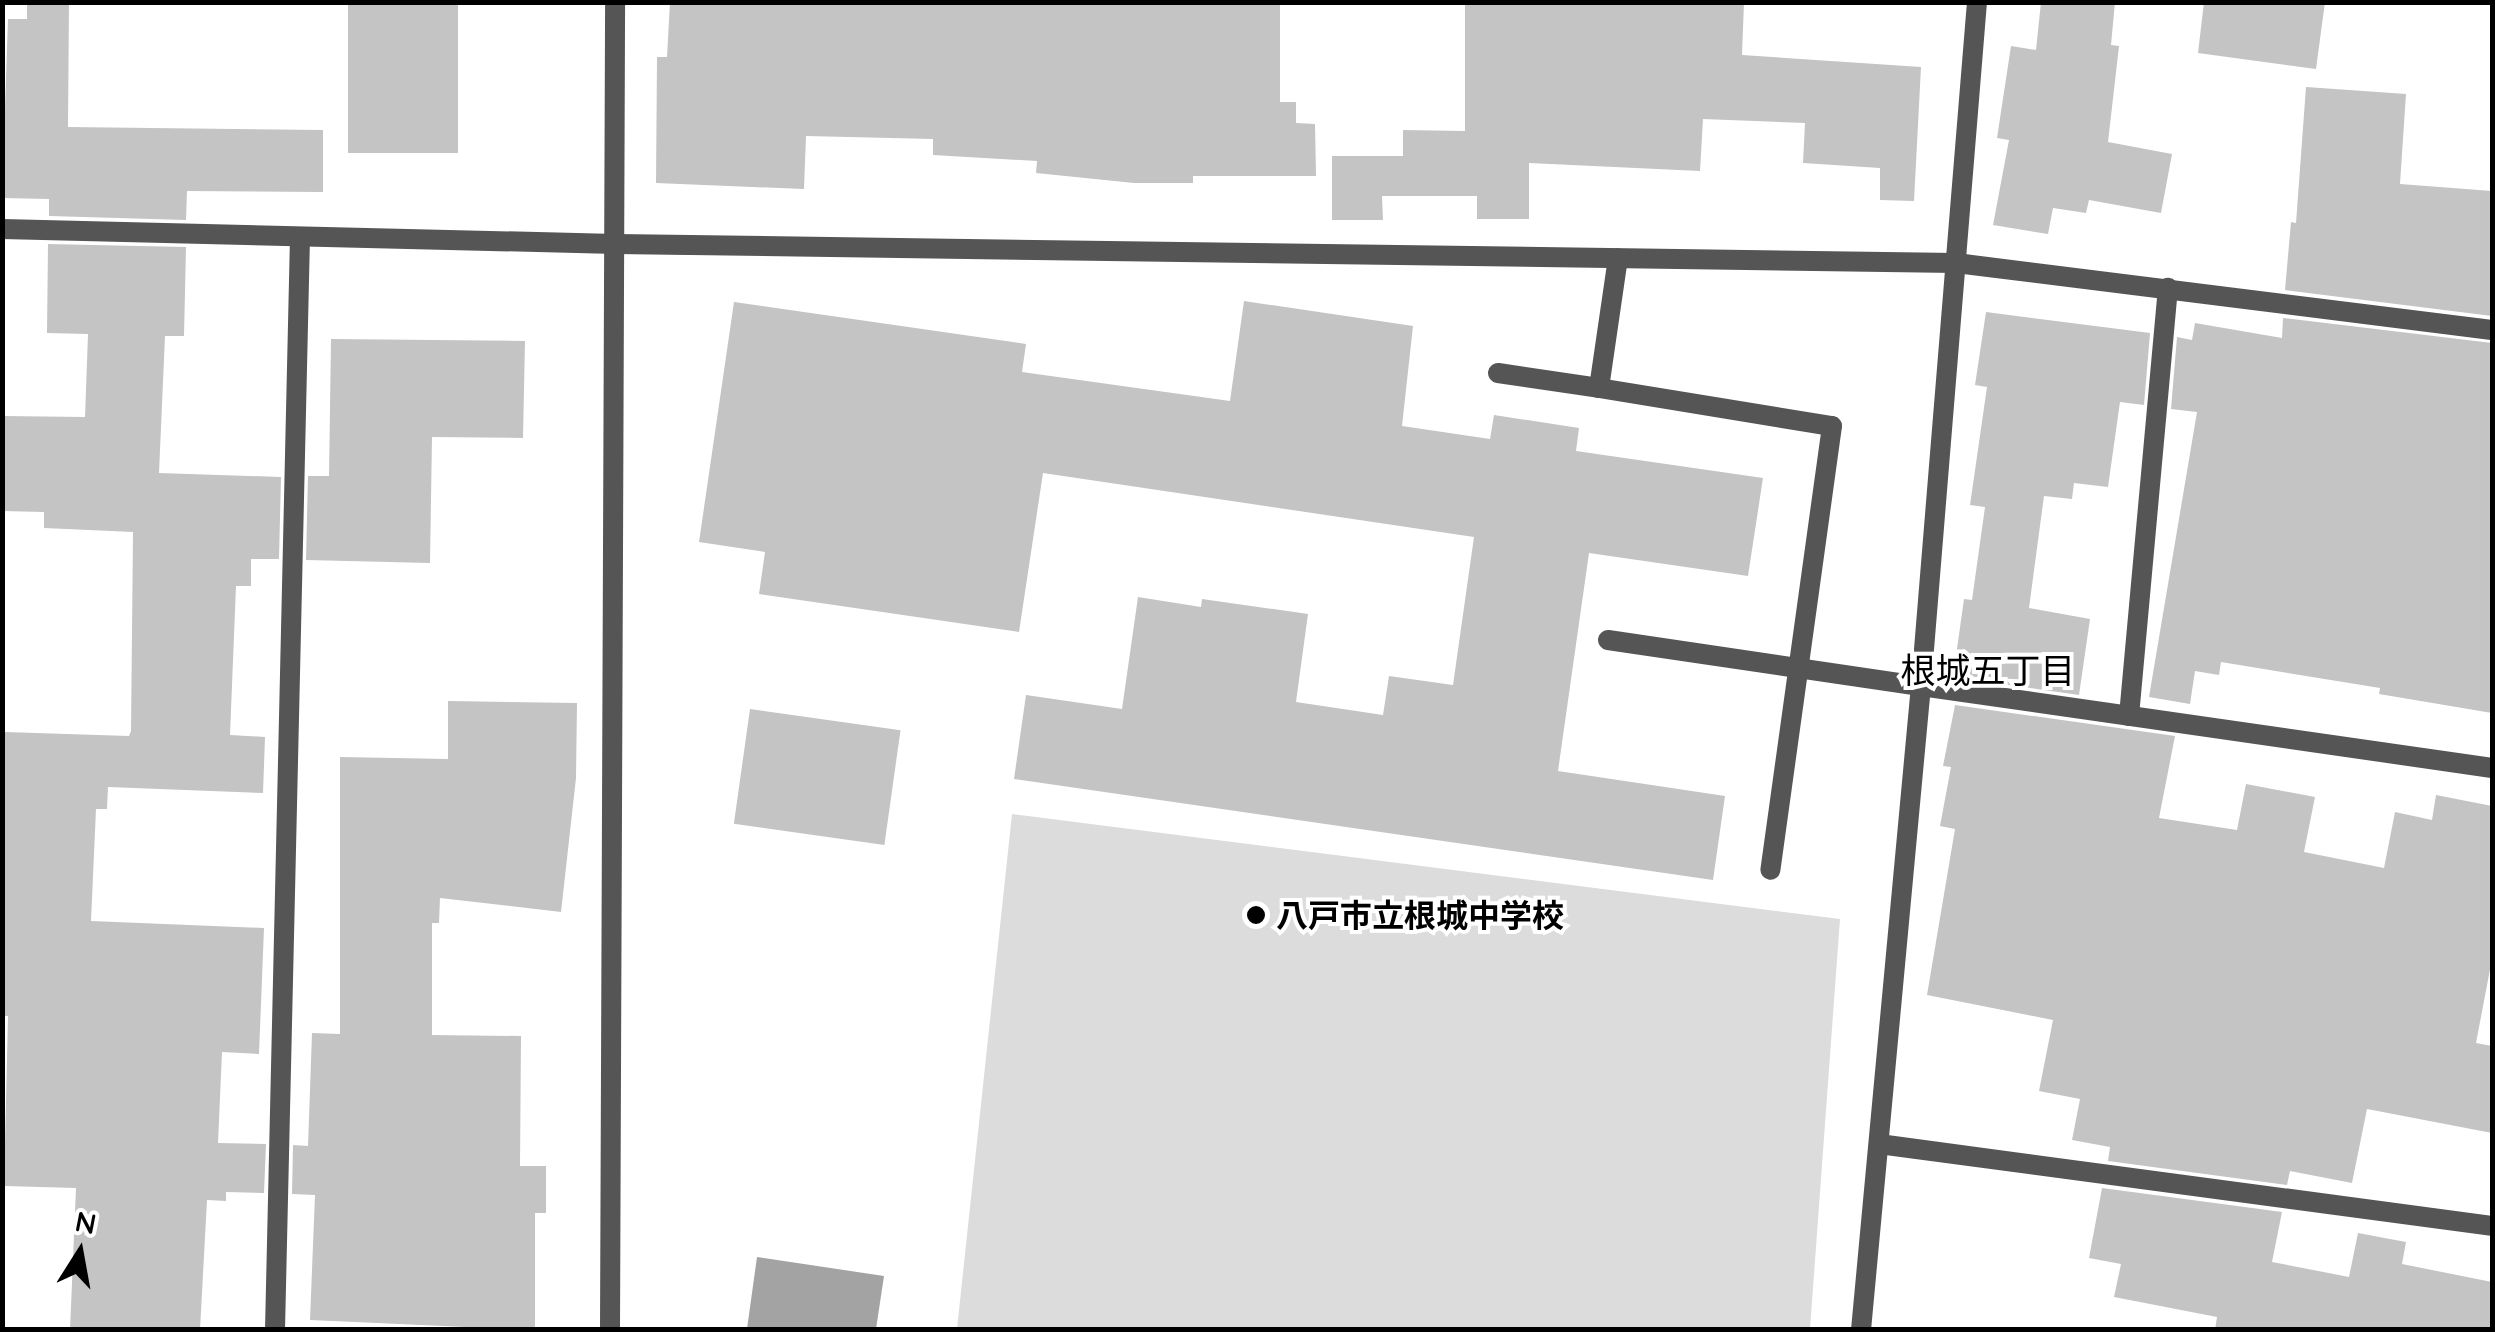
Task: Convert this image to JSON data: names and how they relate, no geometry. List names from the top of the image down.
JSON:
{
  "districts": ["根城五丁目"],
  "places": ["八戸市立根城中学校"],
  "north": "top"
}
